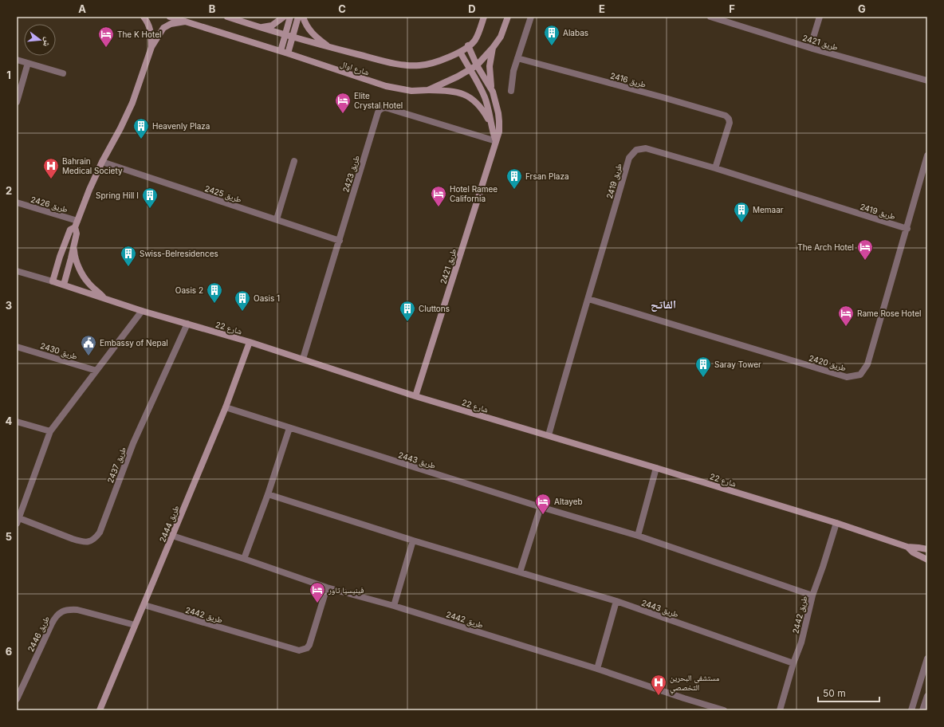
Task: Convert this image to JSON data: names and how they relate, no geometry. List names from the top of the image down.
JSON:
{
  "streets": {
    "street": [
      "طريق 2421",
      "شارع اوال",
      "طريق 2416",
      "طريق 2423",
      "طريق 2419",
      "طريق 2425",
      "طريق 2426",
      "شارع 22",
      "طريق 2430",
      "طريق 2420",
      "طريق 2443",
      "طريق 2437",
      "طريق 2444",
      "طريق 2442",
      "طريق 2446"
    ]
  },
  "crossings": [
    ["طريق 2421", "شارع اوال"],
    ["طريق 2421", "طريق 2423"],
    ["طريق 2421", "شارع 22"],
    ["طريق 2416", "طريق 2419"],
    ["طريق 2423", "طريق 2425"],
    ["طريق 2423", "شارع 22"],
    ["طريق 2419", "شارع 22"],
    ["طريق 2419", "طريق 2420"],
    ["شارع 22", "طريق 2437"],
    ["شارع 22", "طريق 2444"],
    ["شارع 22", "طريق 2442"],
    ["طريق 2430", "طريق 2437"],
    ["طريق 2443", "طريق 2444"],
    ["طريق 2443", "طريق 2442"],
    ["طريق 2444", "طريق 2442"],
    ["طريق 2444", "طريق 2446"]
  ],
  "districts": ["الفاتح"],
  "places": {
    "building": [
      "Alabas",
      "Heavenly Plaza",
      "Frsan Plaza",
      "Spring Hill I",
      "Memaar",
      "Swiss-Belresidences",
      "Oasis 2",
      "Oasis 1",
      "Cluttons",
      "Saray Tower"
    ],
    "hotel": [
      "The K Hotel",
      "Elite Crystal Hotel",
      "Hotel Ramee California",
      "The Arch Hotel",
      "Rame Rose Hotel",
      "Altayeb",
      "فينيسيا تاور"
    ],
    "hospital": ["Bahrain Medical Society", "مستشفى البحرين التخصصي"],
    "public building": ["Embassy of Nepal"]
  },
  "scale_bar": "50 m",
  "north": "right",
  "grid": {
    "columns": [
      "A",
      "B",
      "C",
      "D",
      "E",
      "F",
      "G"
    ],
    "rows": [
      "1",
      "2",
      "3",
      "4",
      "5",
      "6"
    ]
  }
}
